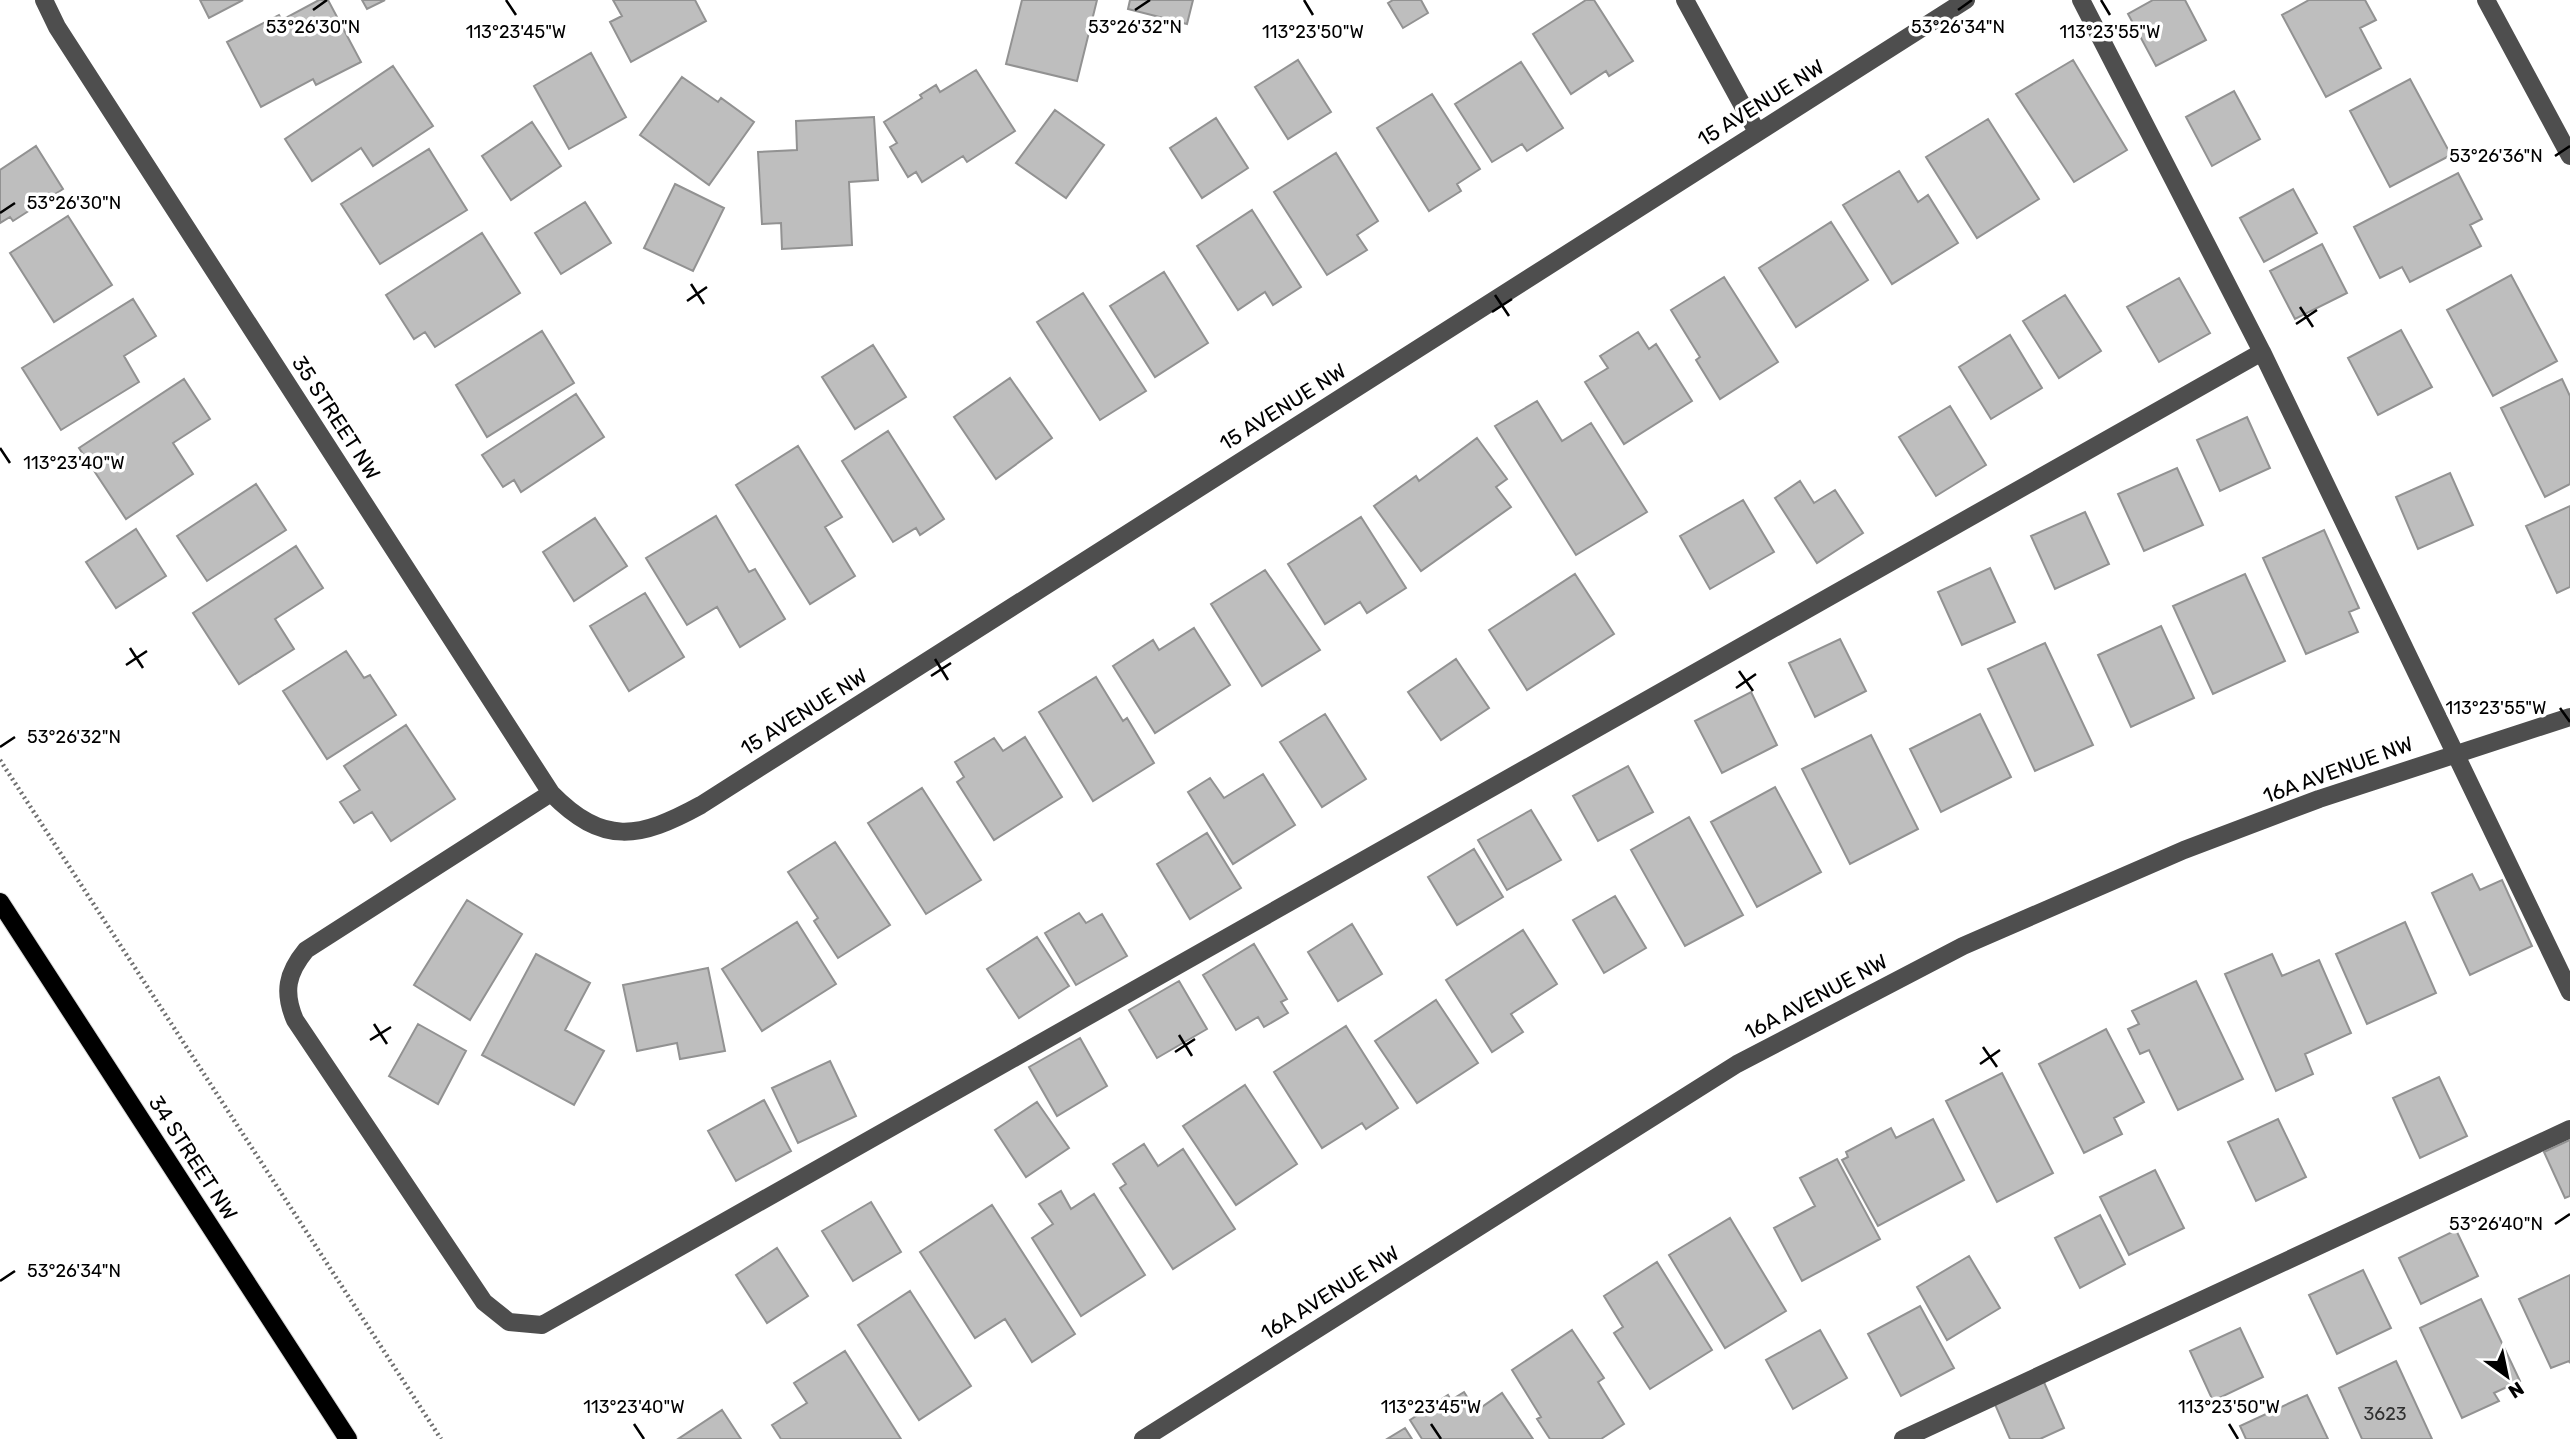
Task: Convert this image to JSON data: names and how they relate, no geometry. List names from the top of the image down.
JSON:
{
  "streets": {
    "main road": ["34 STREET NW"],
    "street": ["15 AVENUE NW", "35 STREET NW", "16A AVENUE NW"]
  },
  "crossings": [
    ["15 AVENUE NW", "35 STREET NW"]
  ],
  "house_numbers": ["3623"],
  "north": "bottom right",
  "coordinates": [
    "53°26'30\"N",
    "53°26'32\"N",
    "53°26'34\"N",
    "113°23'45\"W",
    "113°23'50\"W",
    "113°23'55\"W",
    "53°26'36\"N",
    "113°23'40\"W",
    "53°26'40\"N"
  ]
}
